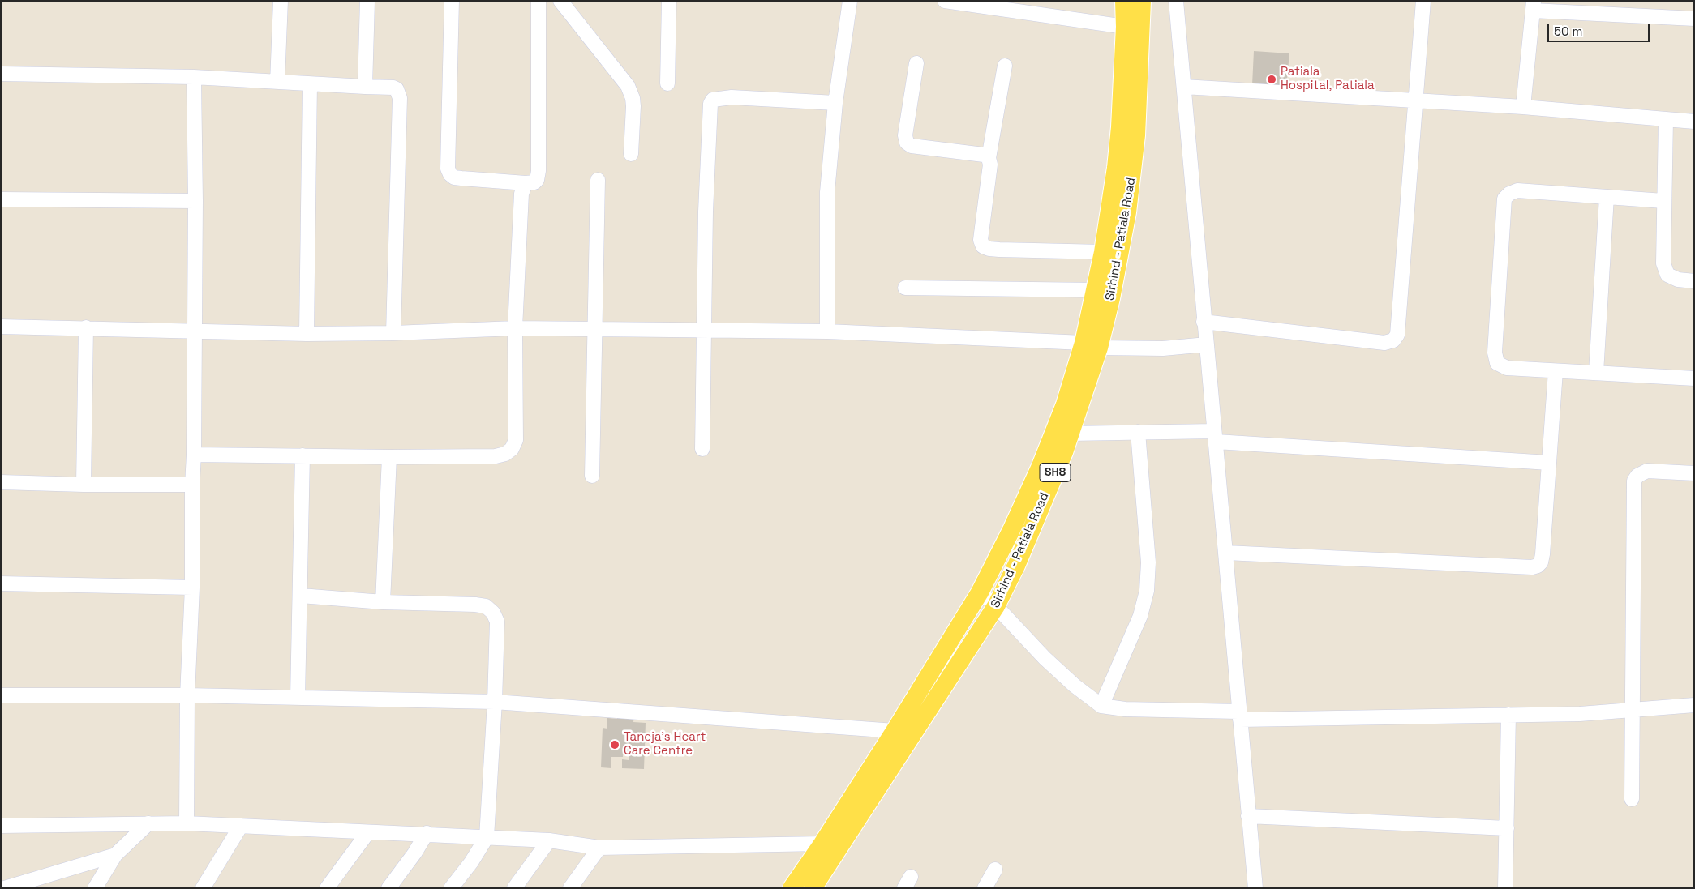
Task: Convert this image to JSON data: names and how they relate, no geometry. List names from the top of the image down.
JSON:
{
  "streets": {
    "main road": ["Sirhind - Patiala Road", "SH8"]
  },
  "places": ["Patiala Hospital, Patiala", "Taneja's Heart Care Centre"],
  "scale_bar": "50 m"
}
